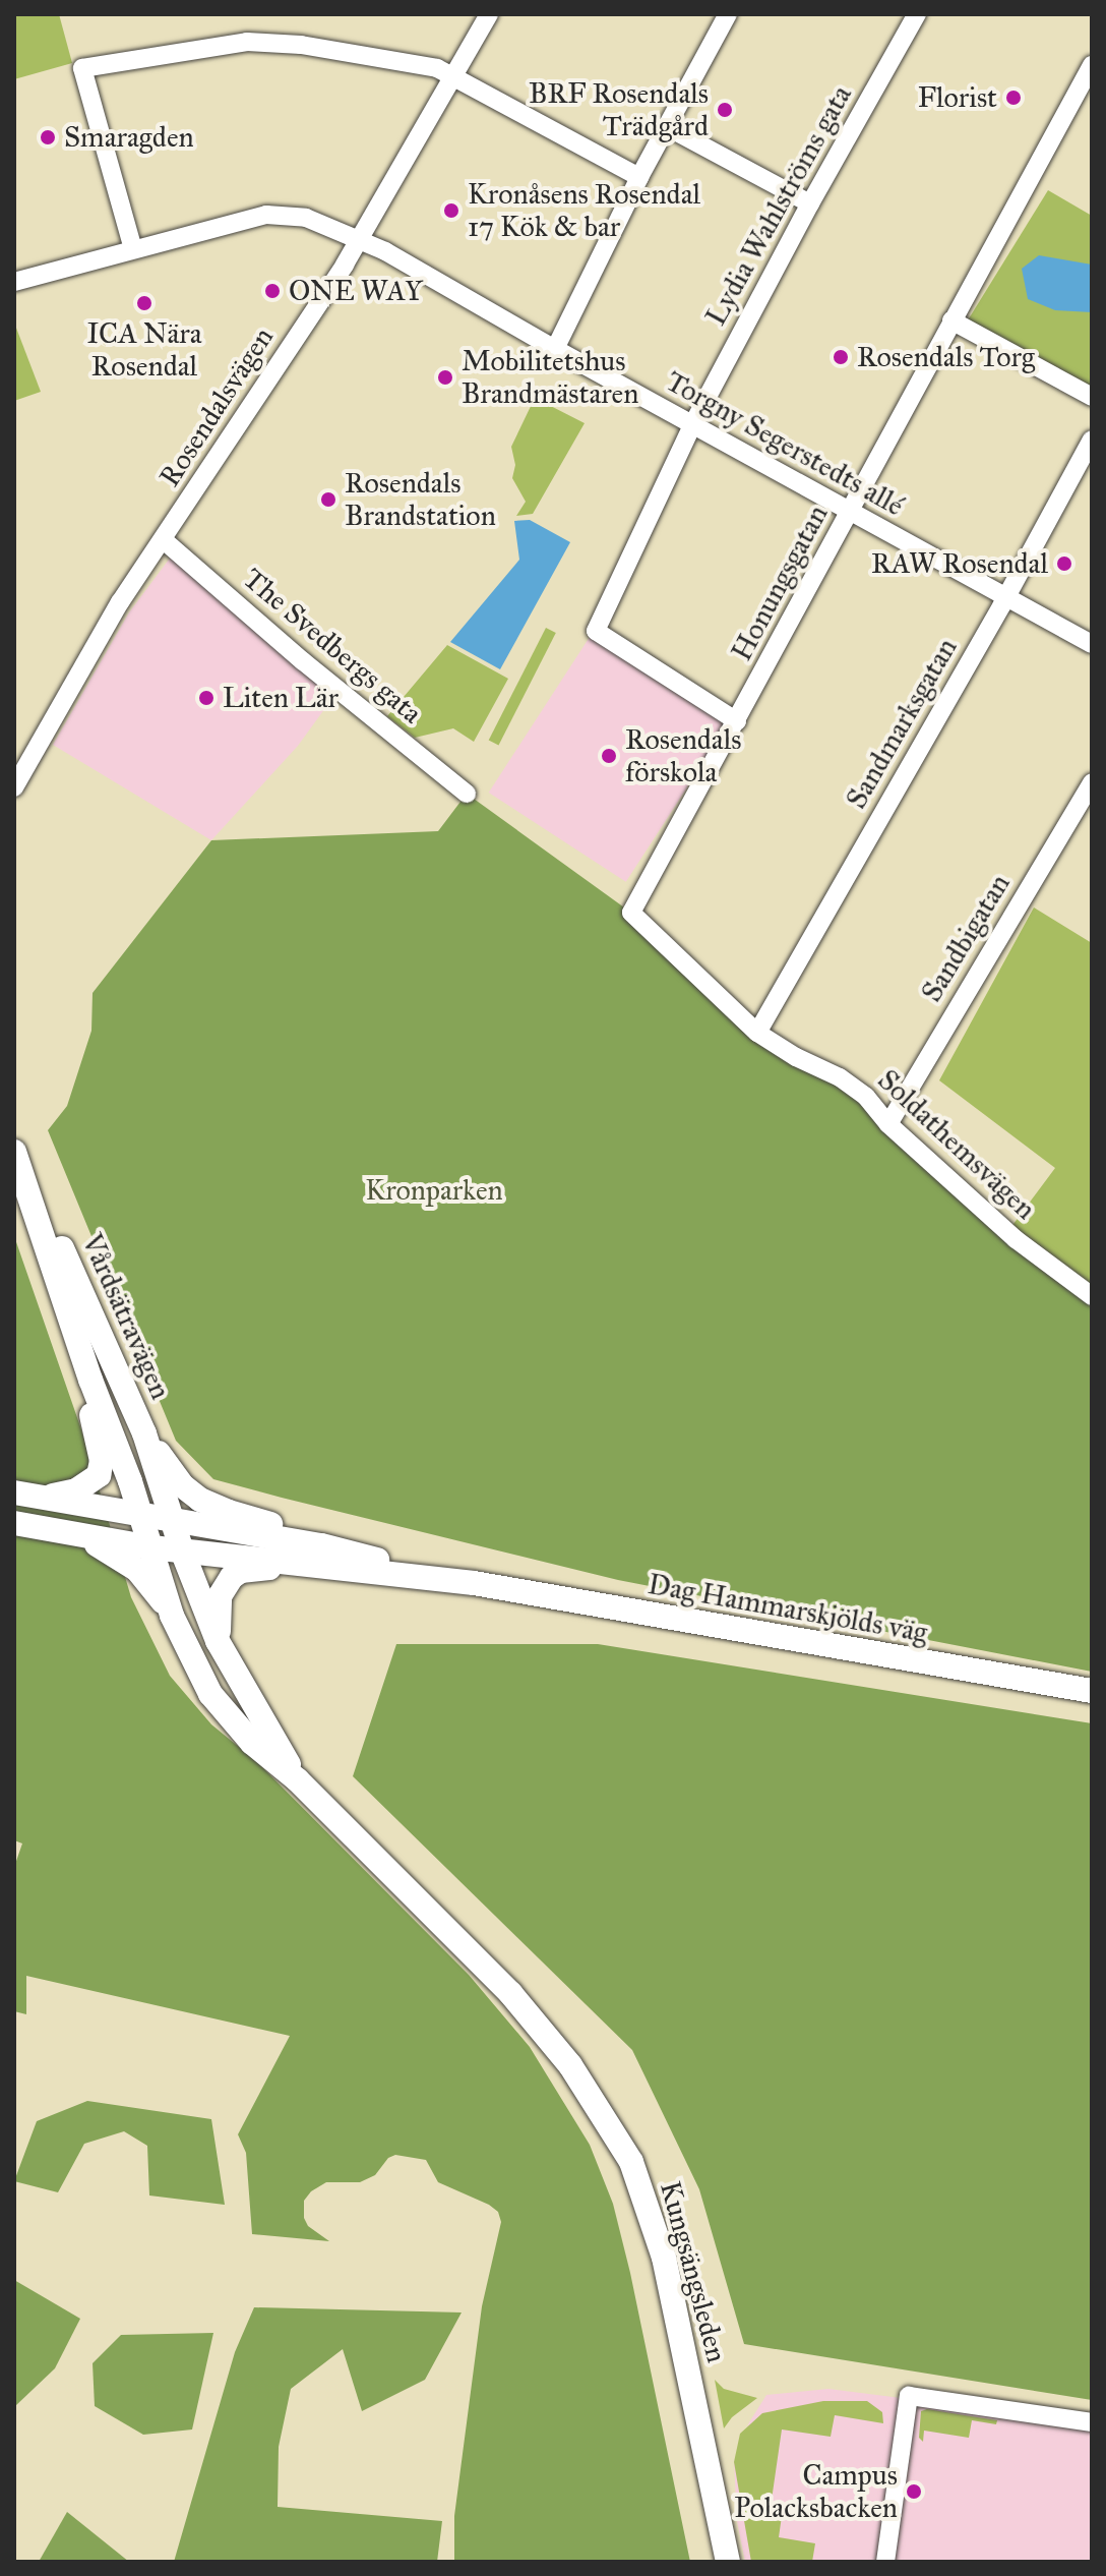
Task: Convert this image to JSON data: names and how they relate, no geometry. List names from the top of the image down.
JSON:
{
  "streets": {
    "main road": ["Vårdsätravägen", "Dag Hammarskjölds väg", "Kungsängsleden"],
    "street": [
      "Lydia Wahlströms gata",
      "Rosendalsvägen",
      "Torgny Segerstedts allé",
      "Honungsgatan",
      "The Svedbergs gata",
      "Sandmarksgatan",
      "Sandbigatan",
      "Soldathemsvägen"
    ]
  },
  "crossings": [
    ["Lydia Wahlströms gata", "Torgny Segerstedts allé"],
    ["Lydia Wahlströms gata", "Honungsgatan"],
    ["Rosendalsvägen", "Torgny Segerstedts allé"],
    ["Rosendalsvägen", "The Svedbergs gata"],
    ["Torgny Segerstedts allé", "Honungsgatan"],
    ["Torgny Segerstedts allé", "Sandmarksgatan"],
    ["Honungsgatan", "Soldathemsvägen"],
    ["Sandmarksgatan", "Soldathemsvägen"],
    ["Sandbigatan", "Soldathemsvägen"],
    ["Vårdsätravägen", "Dag Hammarskjölds väg"],
    ["Vårdsätravägen", "Kungsängsleden"],
    ["Dag Hammarskjölds väg", "Kungsängsleden"]
  ],
  "parks": ["Kronparken"],
  "places": [
    "Florist",
    "BRF Rosendals Trädgård",
    "Smaragden",
    "Kronåsens Rosendal 17 Kök & bar",
    "ONE WAY",
    "ICA Nära Rosendal",
    "Rosendals Torg",
    "Mobilitetshus Brandmästaren",
    "Rosendals Brandstation",
    "RAW Rosendal",
    "Liten Lär",
    "Rosendals förskola",
    "Campus Polacksbacken"
  ]
}
